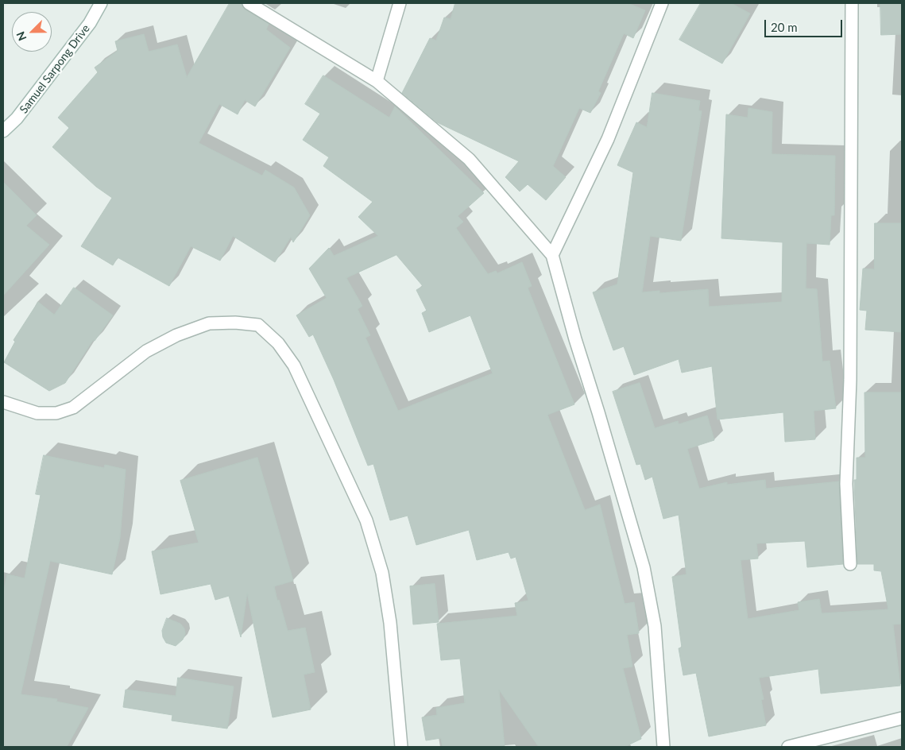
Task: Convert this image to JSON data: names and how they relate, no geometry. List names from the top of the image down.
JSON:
{
  "streets": {
    "street": ["Samuel Sarpong Drive"]
  },
  "scale_bar": "20 m",
  "north": "bottom left"
}
